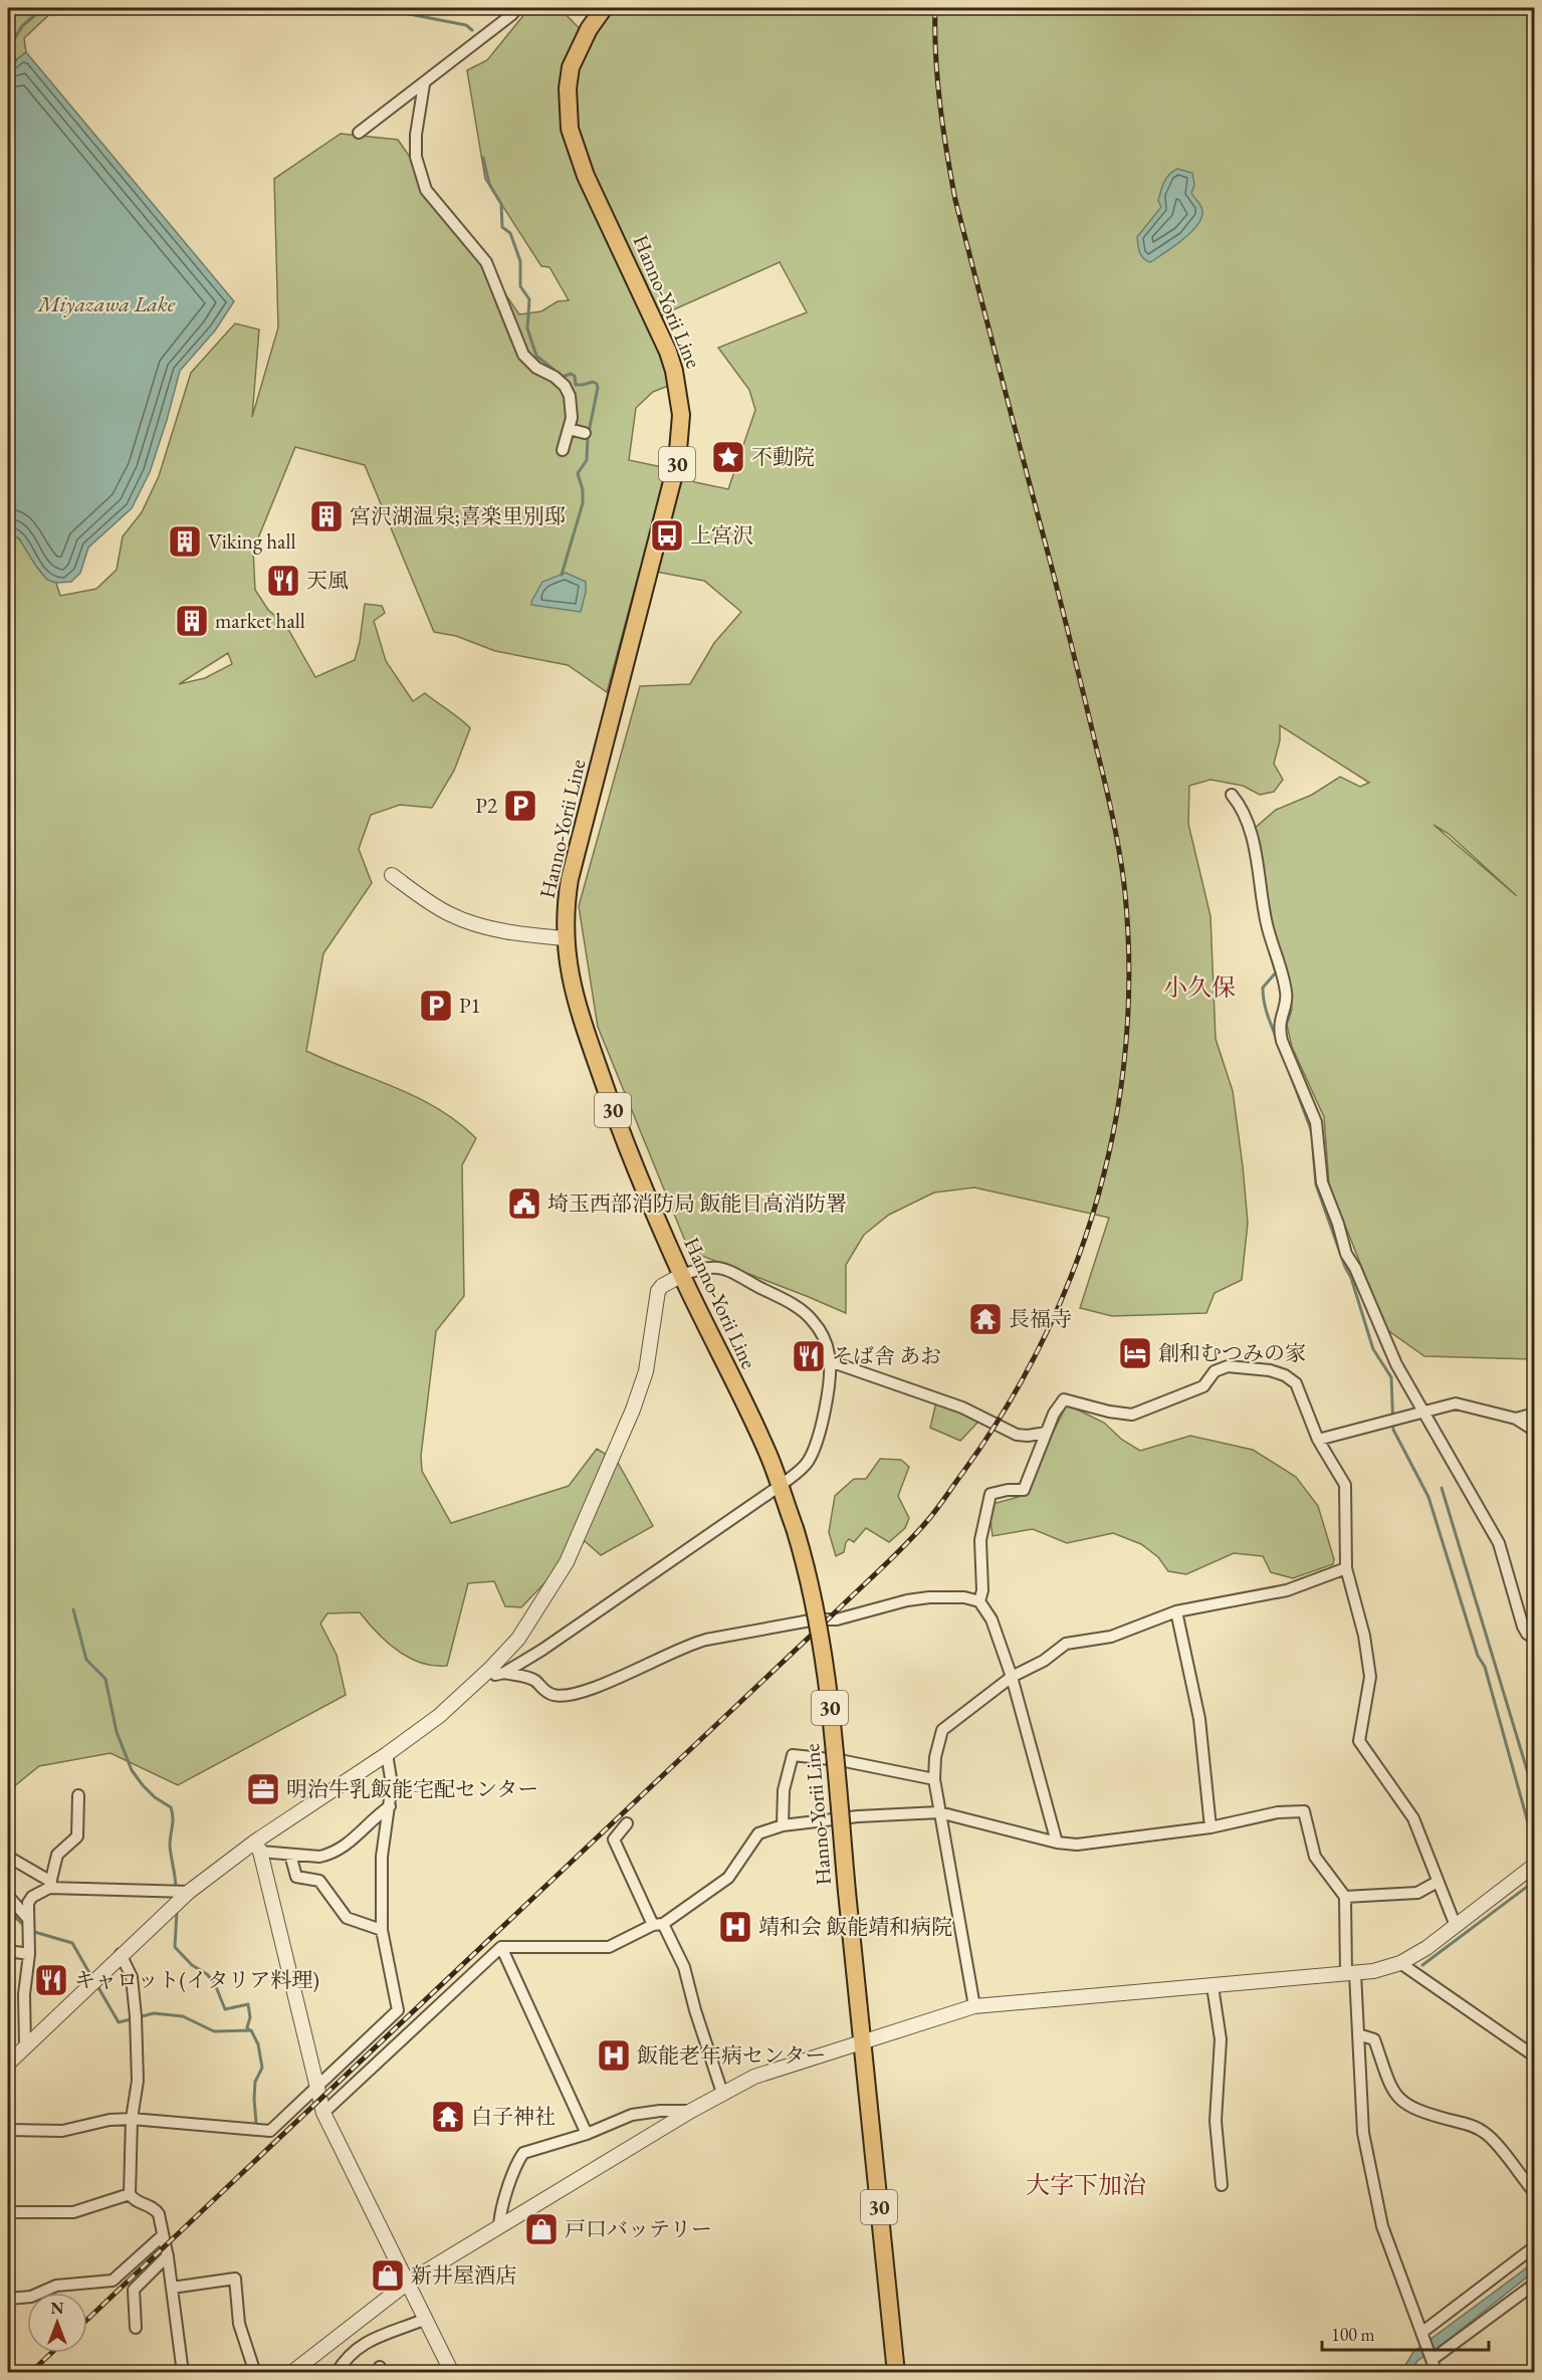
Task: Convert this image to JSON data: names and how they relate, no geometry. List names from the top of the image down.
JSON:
{
  "streets": {
    "main road": ["Hanno-Yorii Line", "30"]
  },
  "districts": ["小久保", "大字下加治"],
  "water": ["Miyazawa Lake"],
  "places": {
    "place": ["不動院"],
    "building": ["宮沢湖温泉;喜楽里別邸", "Viking hall", "market hall"],
    "bus stop": ["上宮沢"],
    "restaurant": ["天風", "そば舎 あお", "キャロット(イタリア料理)"],
    "parking": ["P2", "P1"],
    "public building": ["埼玉西部消防局 飯能日高消防署"],
    "temple": ["長福寺", "白子神社"],
    "hotel": ["創和むつみの家"],
    "office": ["明治牛乳飯能宅配センター"],
    "hospital": ["靖和会 飯能靖和病院", "飯能老年病センター"],
    "shop": ["戸口バッテリー", "新井屋酒店"]
  },
  "scale_bar": "100 m",
  "north": "top"
}
